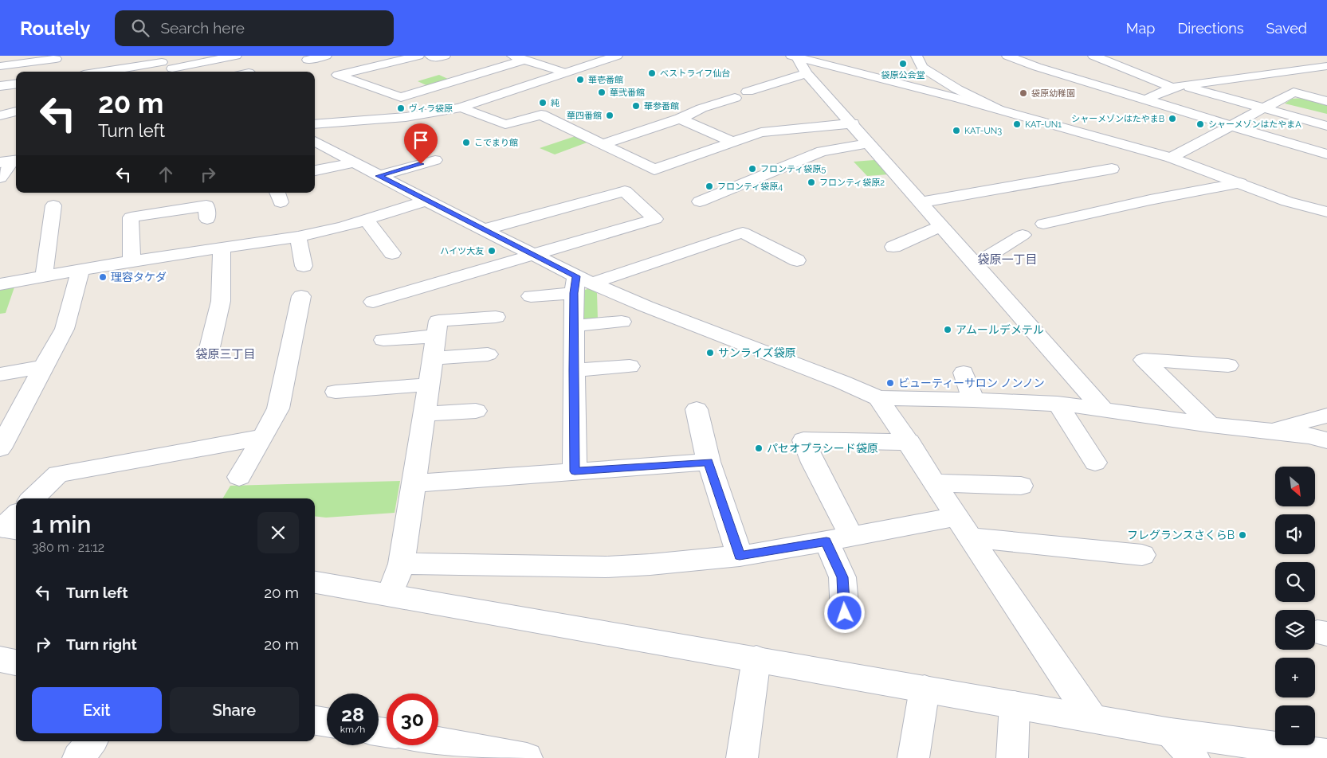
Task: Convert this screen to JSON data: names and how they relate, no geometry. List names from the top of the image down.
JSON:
{
  "districts": ["袋原一丁目", "袋原三丁目"],
  "places": [
    "袋原公会堂",
    "ベストライフ仙台",
    "華壱番館",
    "華弐番館",
    "袋原幼稚園",
    "純",
    "華参番館",
    "ヴィラ袋原",
    "華四番館",
    "シャーメゾンはたやまB",
    "KAT-UN1",
    "シャーメゾンはたやまA",
    "KAT-UN3",
    "こでまり館",
    "フロンティ袋原5",
    "フロンティ袋原2",
    "フロンティ袋原4",
    "ハイツ大友",
    "理容タケダ",
    "アムールデメテル",
    "サンライズ袋原",
    "ビューティーサロン ノンノン",
    "パセオプラシード袋原",
    "フレグランスさくらB"
  ],
  "north": "bottom right",
  "page": {
    "header": "Routely",
    "search": "Search here",
    "nav": ["Map", "Directions", "Saved"],
    "turn": ["20 m", "Turn left"],
    "map_buttons": ["+", "−"],
    "heading": ["1 min", "380 m · 21:12"],
    "list": [
      {
        "name": "Turn left",
        "value": "20 m"
      },
      {
        "name": "Turn right",
        "value": "20 m"
      }
    ],
    "buttons": ["Exit", "Share"],
    "speed": "28 km/h",
    "limit": "30"
  }
}
